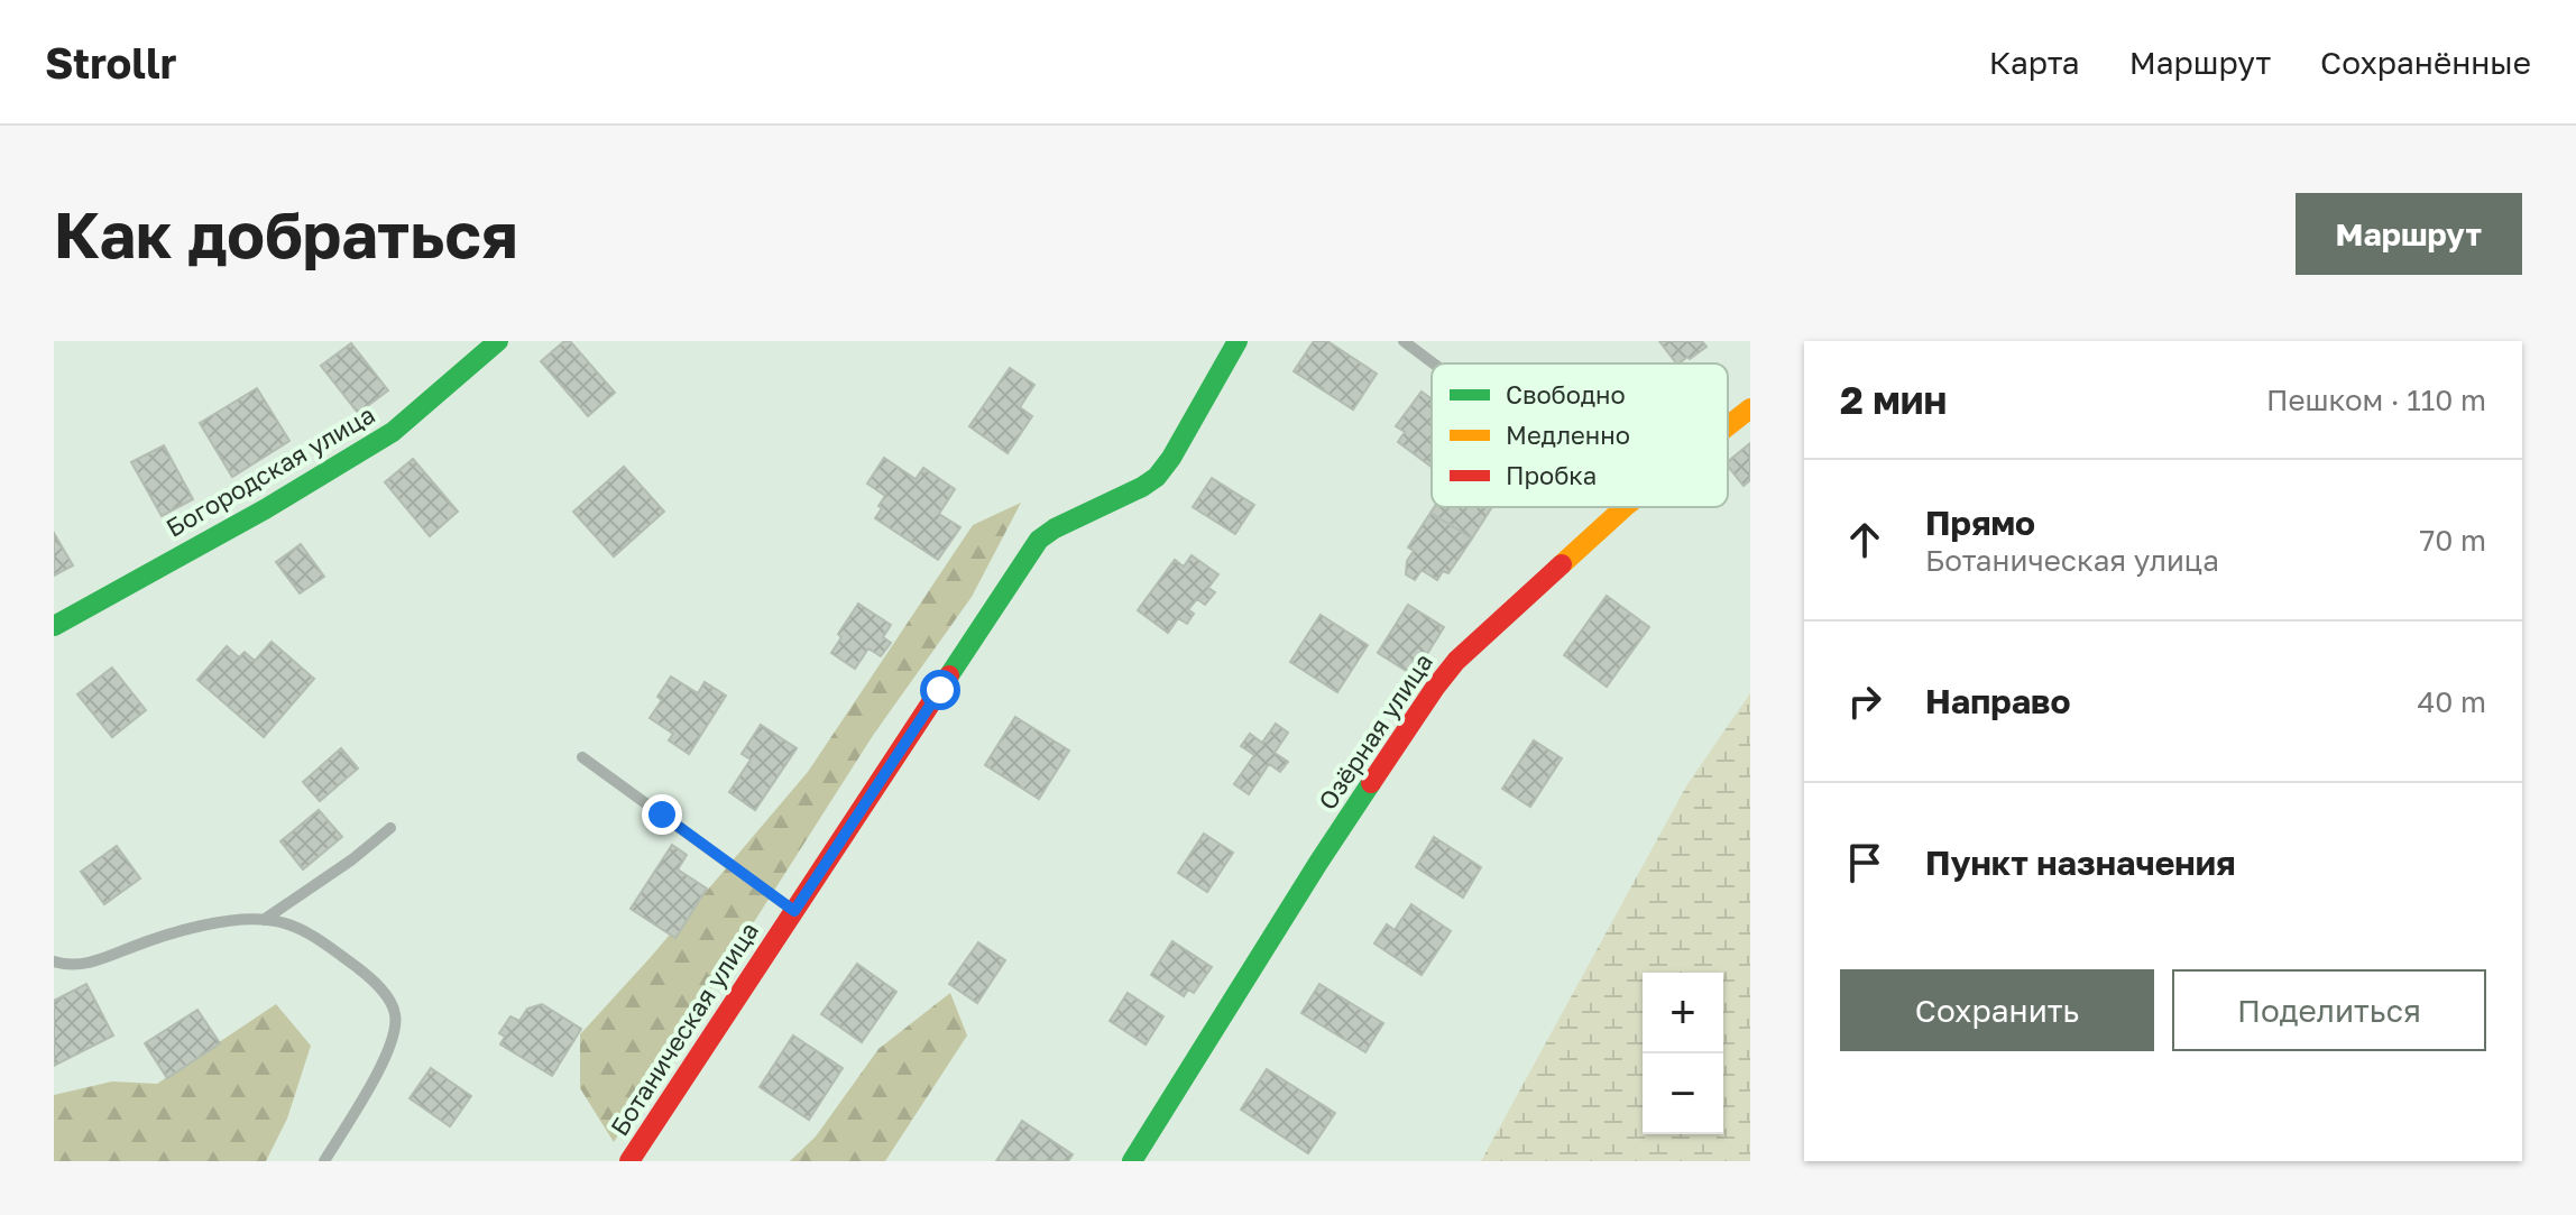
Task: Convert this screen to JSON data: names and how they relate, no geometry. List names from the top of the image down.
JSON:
{
  "streets": {
    "street": ["Богородская улица", "Озёрная улица", "Ботаническая улица"]
  },
  "legend": ["Свободно", "Медленно", "Пробка"],
  "page": {
    "header": "Strollr",
    "nav": ["Карта", "Маршрут", "Сохранённые"],
    "buttons": [
      "Маршрут",
      ["Сохранить", "Поделиться"]
    ],
    "title": "Как добраться",
    "heading": ["2 мин", "Пешком · 110 m"],
    "list": [
      ["Прямо", "Ботаническая улица", "70 m"],
      ["Направо", "40 m"],
      "Пункт назначения"
    ],
    "map_buttons": ["+", "−"]
  }
}
